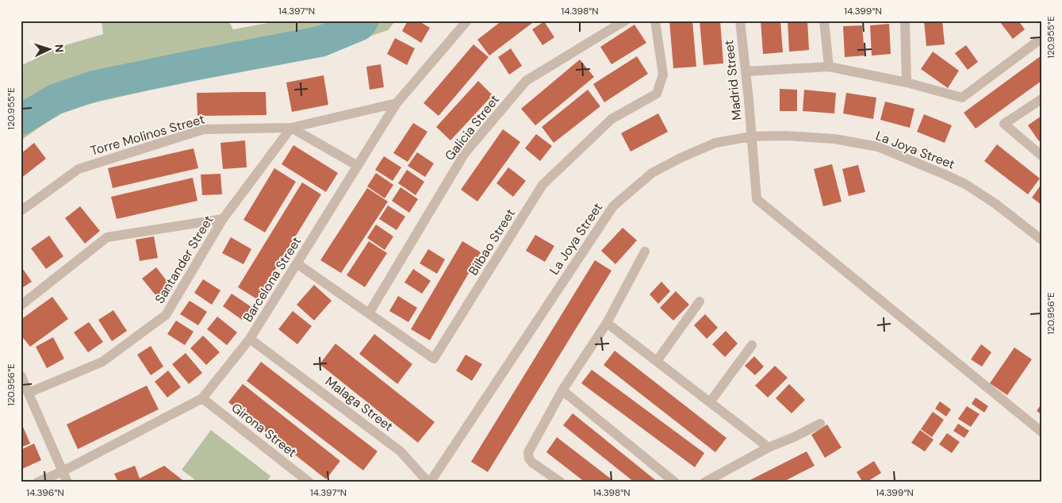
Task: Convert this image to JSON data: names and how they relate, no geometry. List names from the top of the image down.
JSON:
{
  "streets": {
    "street": [
      "Madrid Street",
      "Galicia Street",
      "Torre Molinos Street",
      "La Joya Street",
      "Bilbao Street",
      "Santander Street",
      "Barcelona Street",
      "Malaga Street",
      "Girona Street"
    ]
  },
  "crossings": [
    ["Madrid Street", "La Joya Street"],
    ["Galicia Street", "Bilbao Street"],
    ["Torre Molinos Street", "Santander Street"],
    ["Torre Molinos Street", "Barcelona Street"],
    ["La Joya Street", "Malaga Street"],
    ["Bilbao Street", "Barcelona Street"],
    ["Barcelona Street", "Malaga Street"],
    ["Barcelona Street", "Girona Street"]
  ],
  "north": "right",
  "coordinates": [
    "14.397°N",
    "14.398°N",
    "14.399°N",
    "120.955°E",
    "120.956°E",
    "14.396°N"
  ]
}
